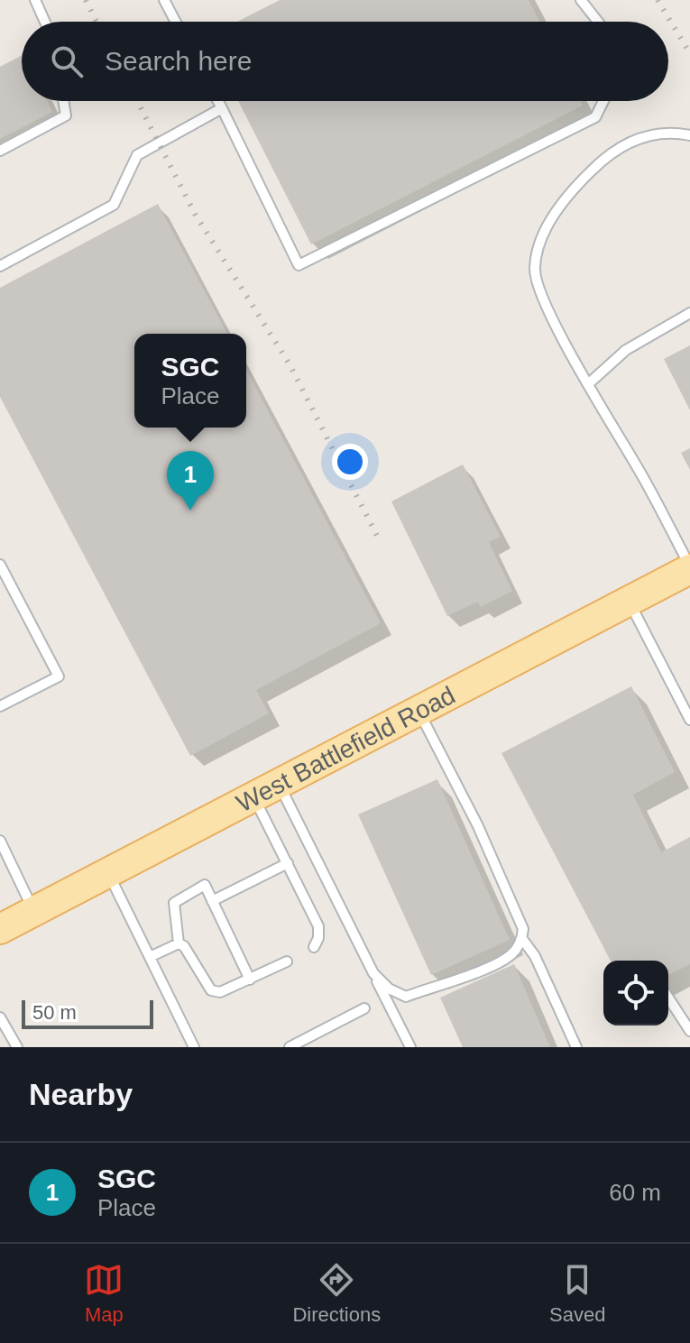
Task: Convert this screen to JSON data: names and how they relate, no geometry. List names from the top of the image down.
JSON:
{
  "streets": {
    "main road": ["West Battlefield Road"]
  },
  "scale_bar": "50 m",
  "page": {
    "search": "Search here",
    "popup": ["SGC", "Place"],
    "pins": "1",
    "scale": "50 m",
    "heading": "Nearby",
    "list": [
      {
        "mark": "1",
        "name": "SGC",
        "note": "Place",
        "value": "60 m"
      }
    ],
    "nav": ["Map", "Directions", "Saved"]
  }
}
